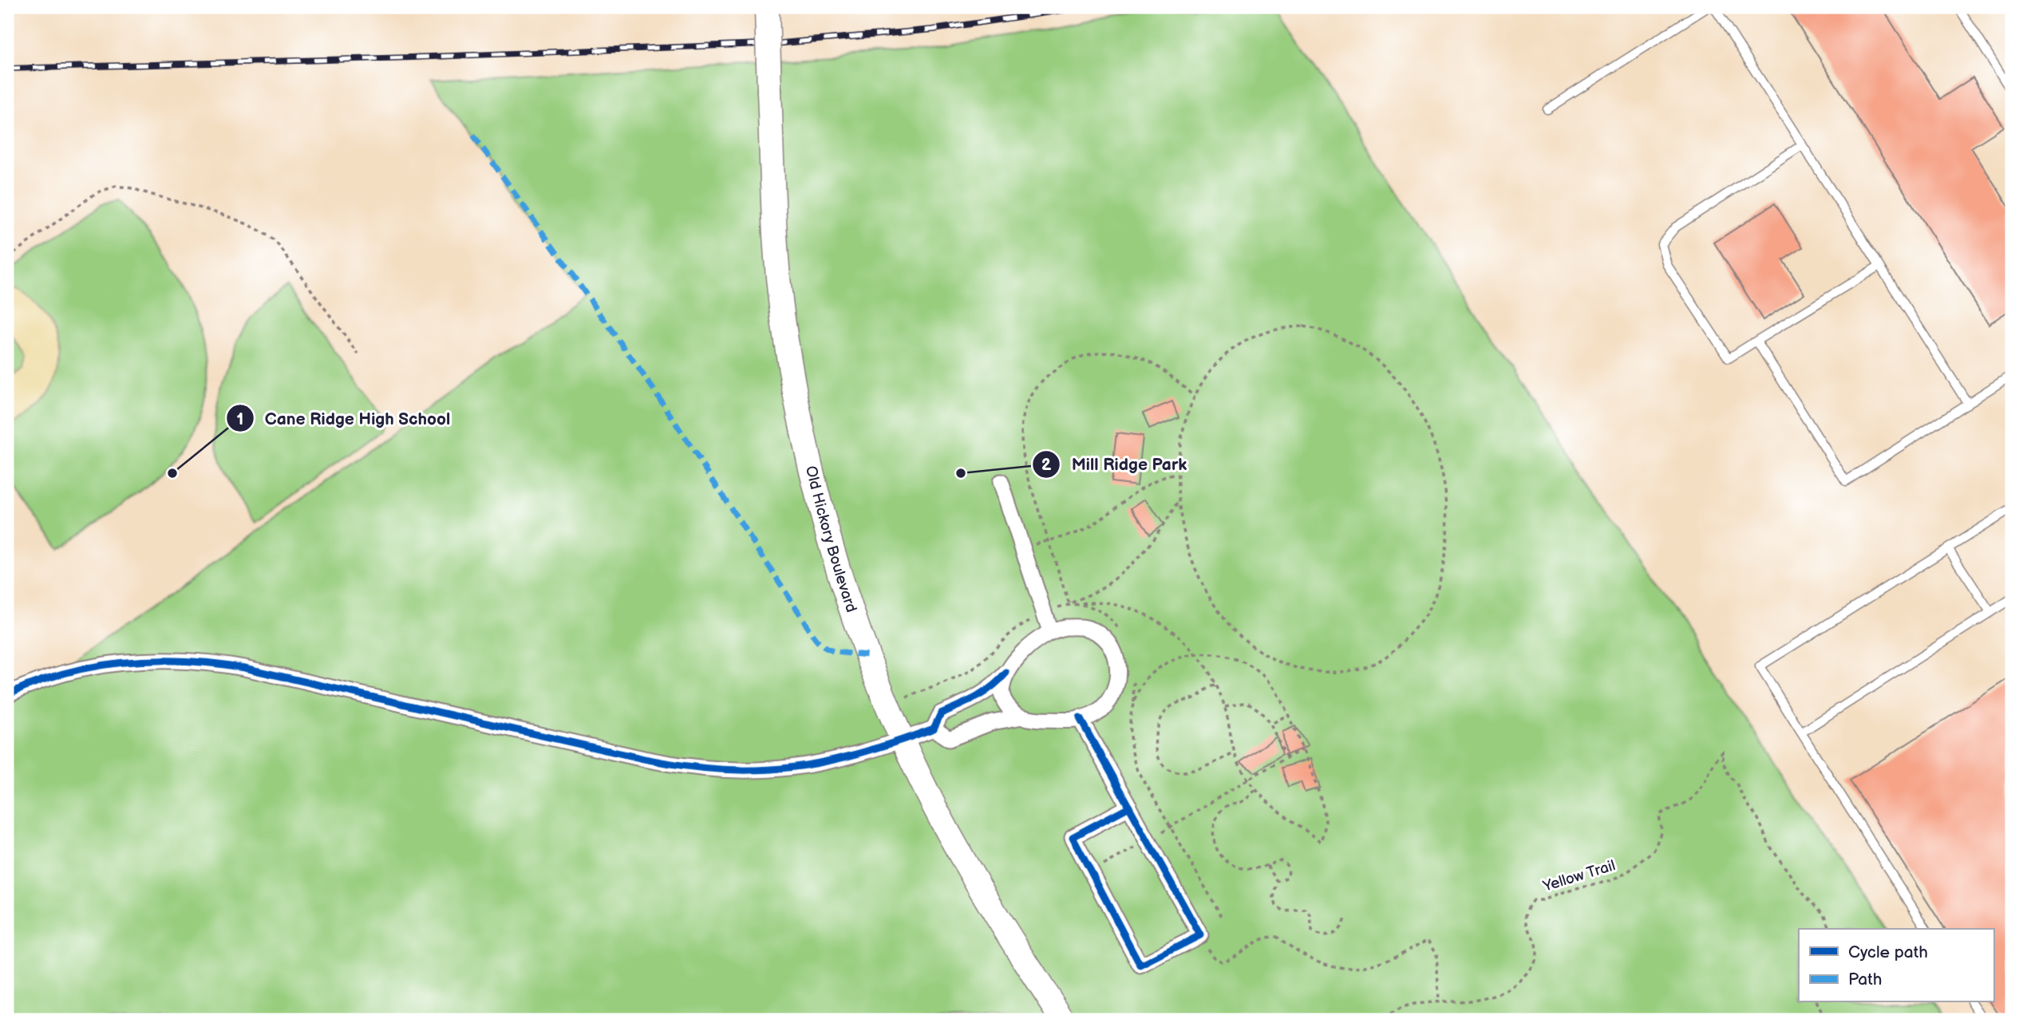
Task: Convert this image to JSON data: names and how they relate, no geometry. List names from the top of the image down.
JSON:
{
  "streets": {
    "main road": ["Old Hickory Boulevard"],
    "path": ["Yellow Trail"]
  },
  "places": ["Cane Ridge High School", "Mill Ridge Park"],
  "legend": ["Cycle path", "Path"]
}
